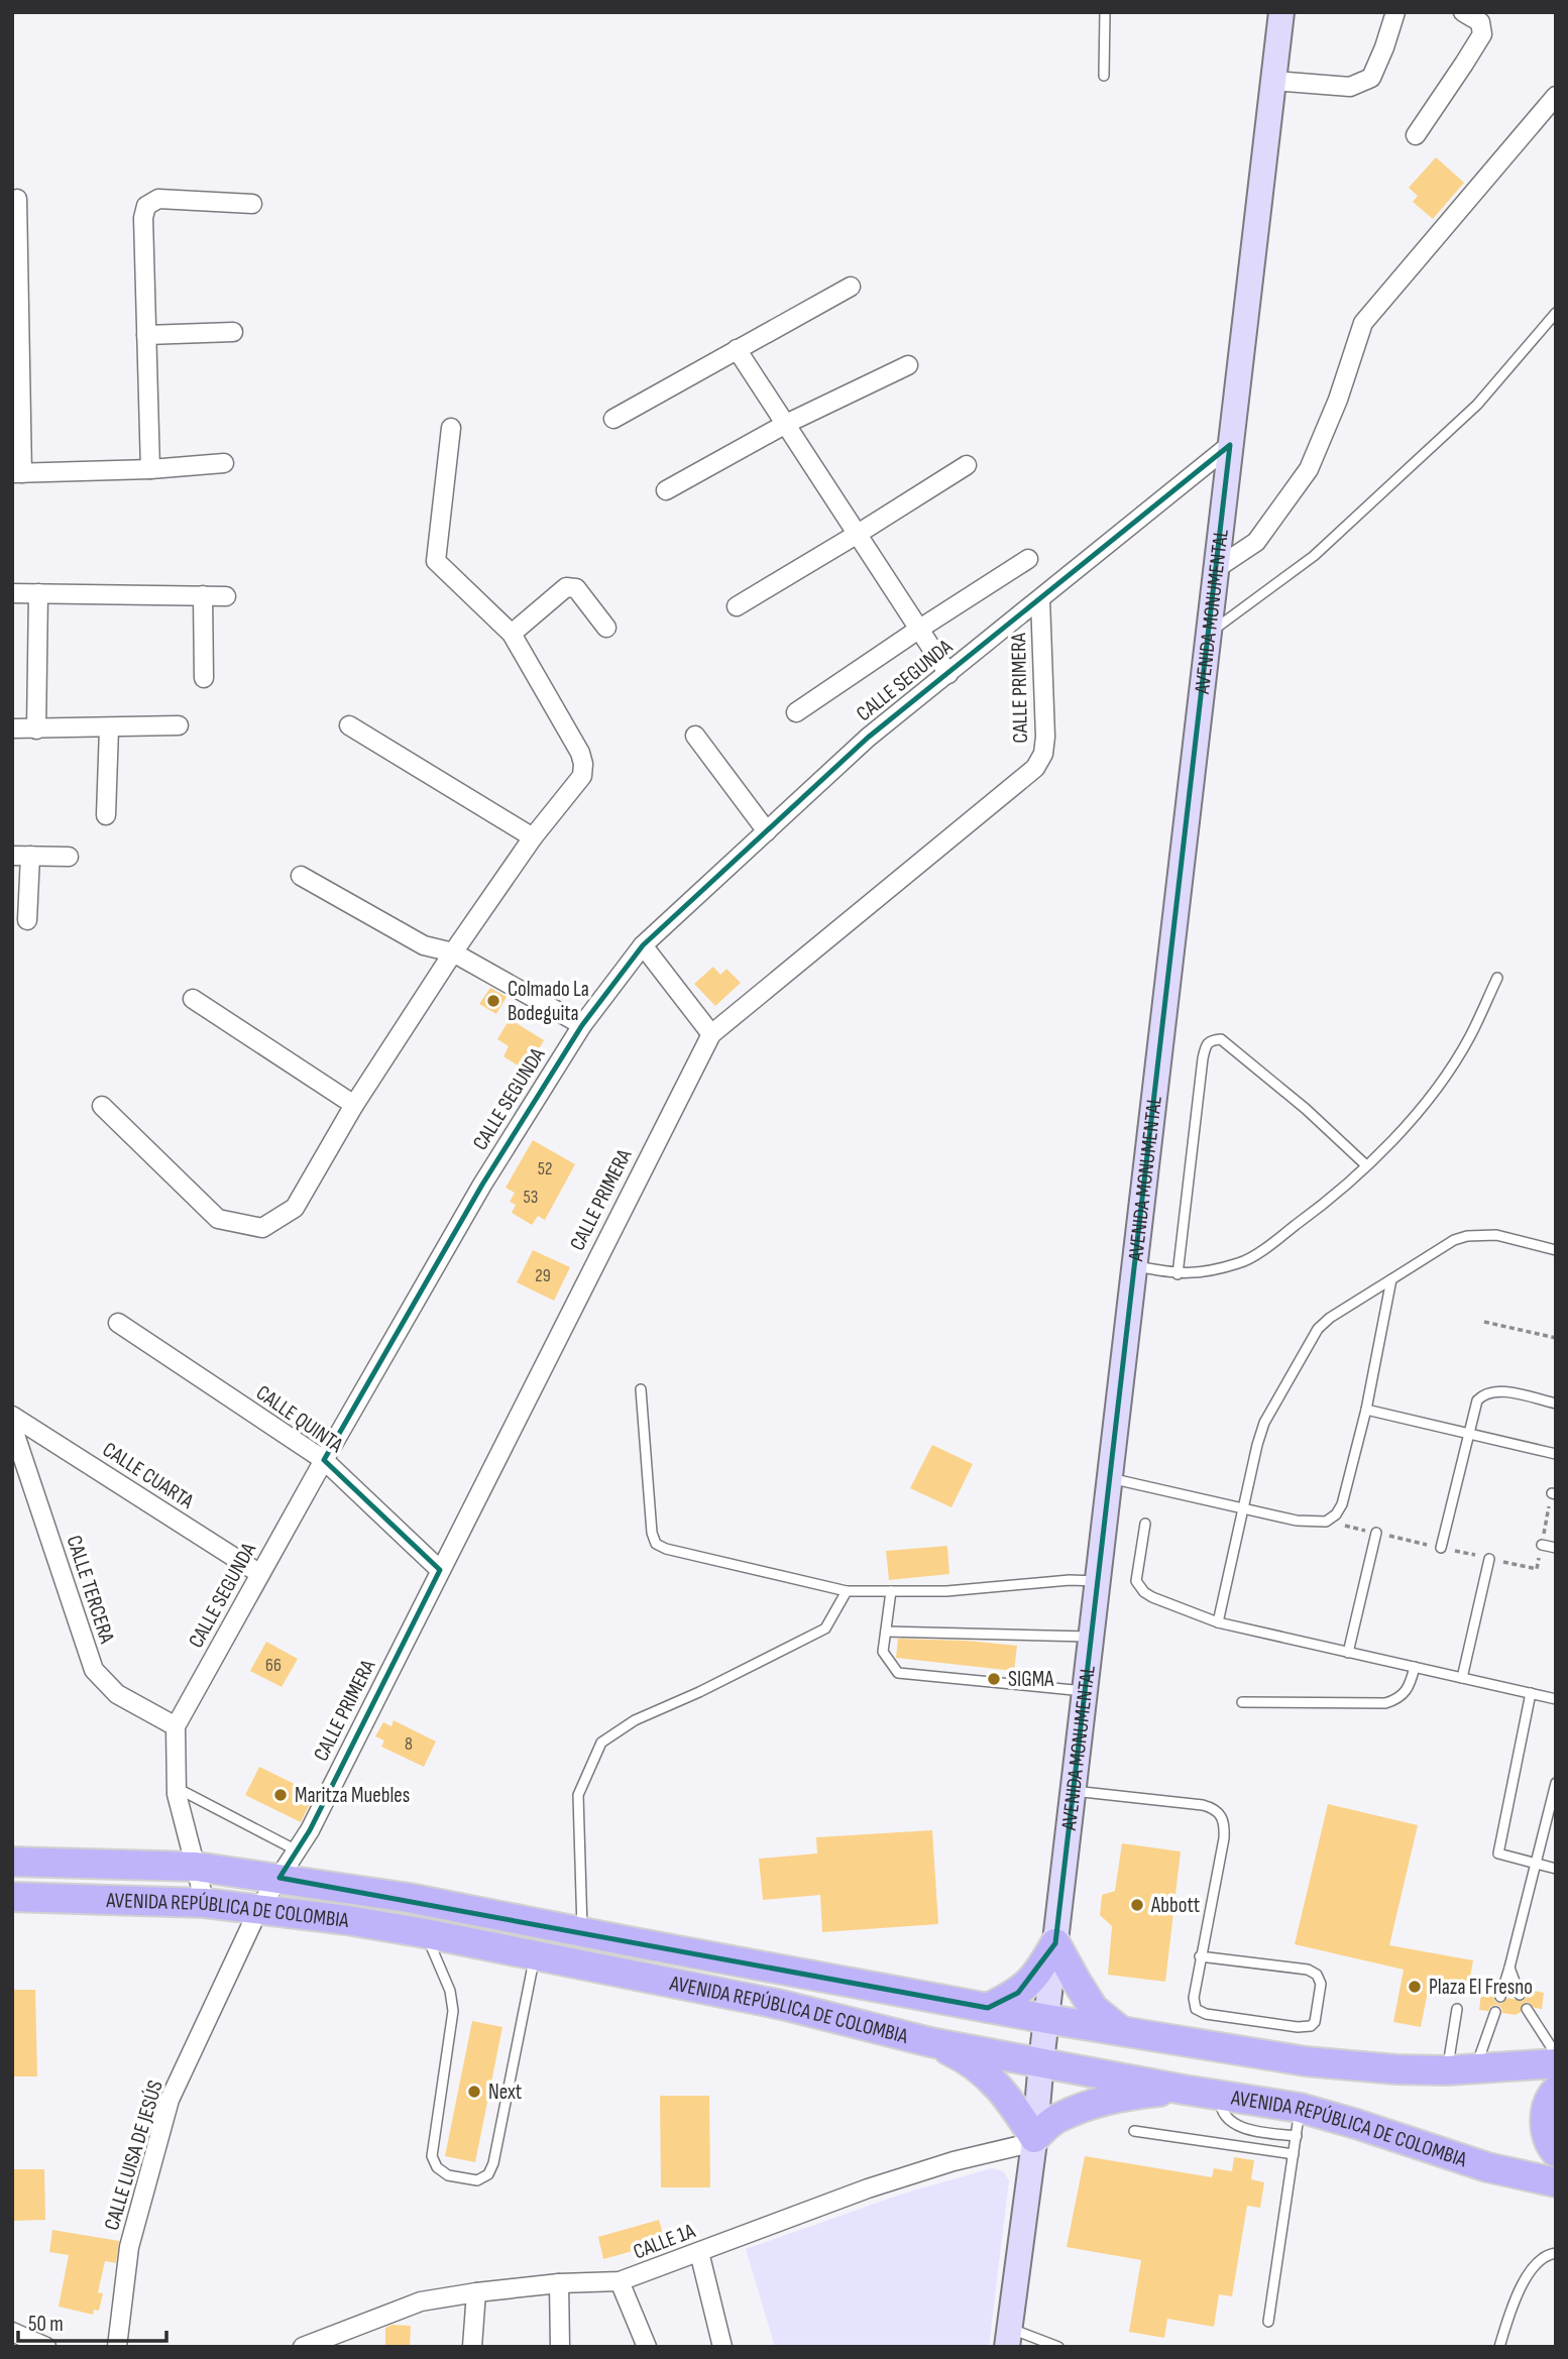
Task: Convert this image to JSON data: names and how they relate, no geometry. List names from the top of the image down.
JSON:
{
  "streets": {
    "main road": ["AVENIDA MONUMENTAL", "AVENIDA REPÚBLICA DE COLOMBIA"],
    "street": [
      "CALLE SEGUNDA",
      "CALLE PRIMERA",
      "CALLE QUINTA",
      "CALLE CUARTA",
      "CALLE TERCERA",
      "CALLE LUISA DE JESÚS",
      "CALLE 1A"
    ]
  },
  "crossings": [
    ["AVENIDA MONUMENTAL", "CALLE SEGUNDA"],
    ["AVENIDA MONUMENTAL", "AVENIDA REPÚBLICA DE COLOMBIA"],
    ["AVENIDA MONUMENTAL", "CALLE 1A"],
    ["CALLE SEGUNDA", "CALLE PRIMERA"],
    ["CALLE SEGUNDA", "CALLE QUINTA"],
    ["CALLE SEGUNDA", "CALLE CUARTA"],
    ["CALLE SEGUNDA", "CALLE TERCERA"],
    ["CALLE PRIMERA", "CALLE QUINTA"],
    ["CALLE PRIMERA", "AVENIDA REPÚBLICA DE COLOMBIA"],
    ["CALLE PRIMERA", "CALLE LUISA DE JESÚS"],
    ["AVENIDA REPÚBLICA DE COLOMBIA", "CALLE LUISA DE JESÚS"]
  ],
  "places": [
    "Colmado La Bodeguita",
    "SIGMA",
    "Maritza Muebles",
    "Abbott",
    "Plaza El Fresno",
    "Next"
  ],
  "house_numbers": [
    "52",
    "53",
    "29",
    "66",
    "8"
  ],
  "scale_bar": "50 m"
}
